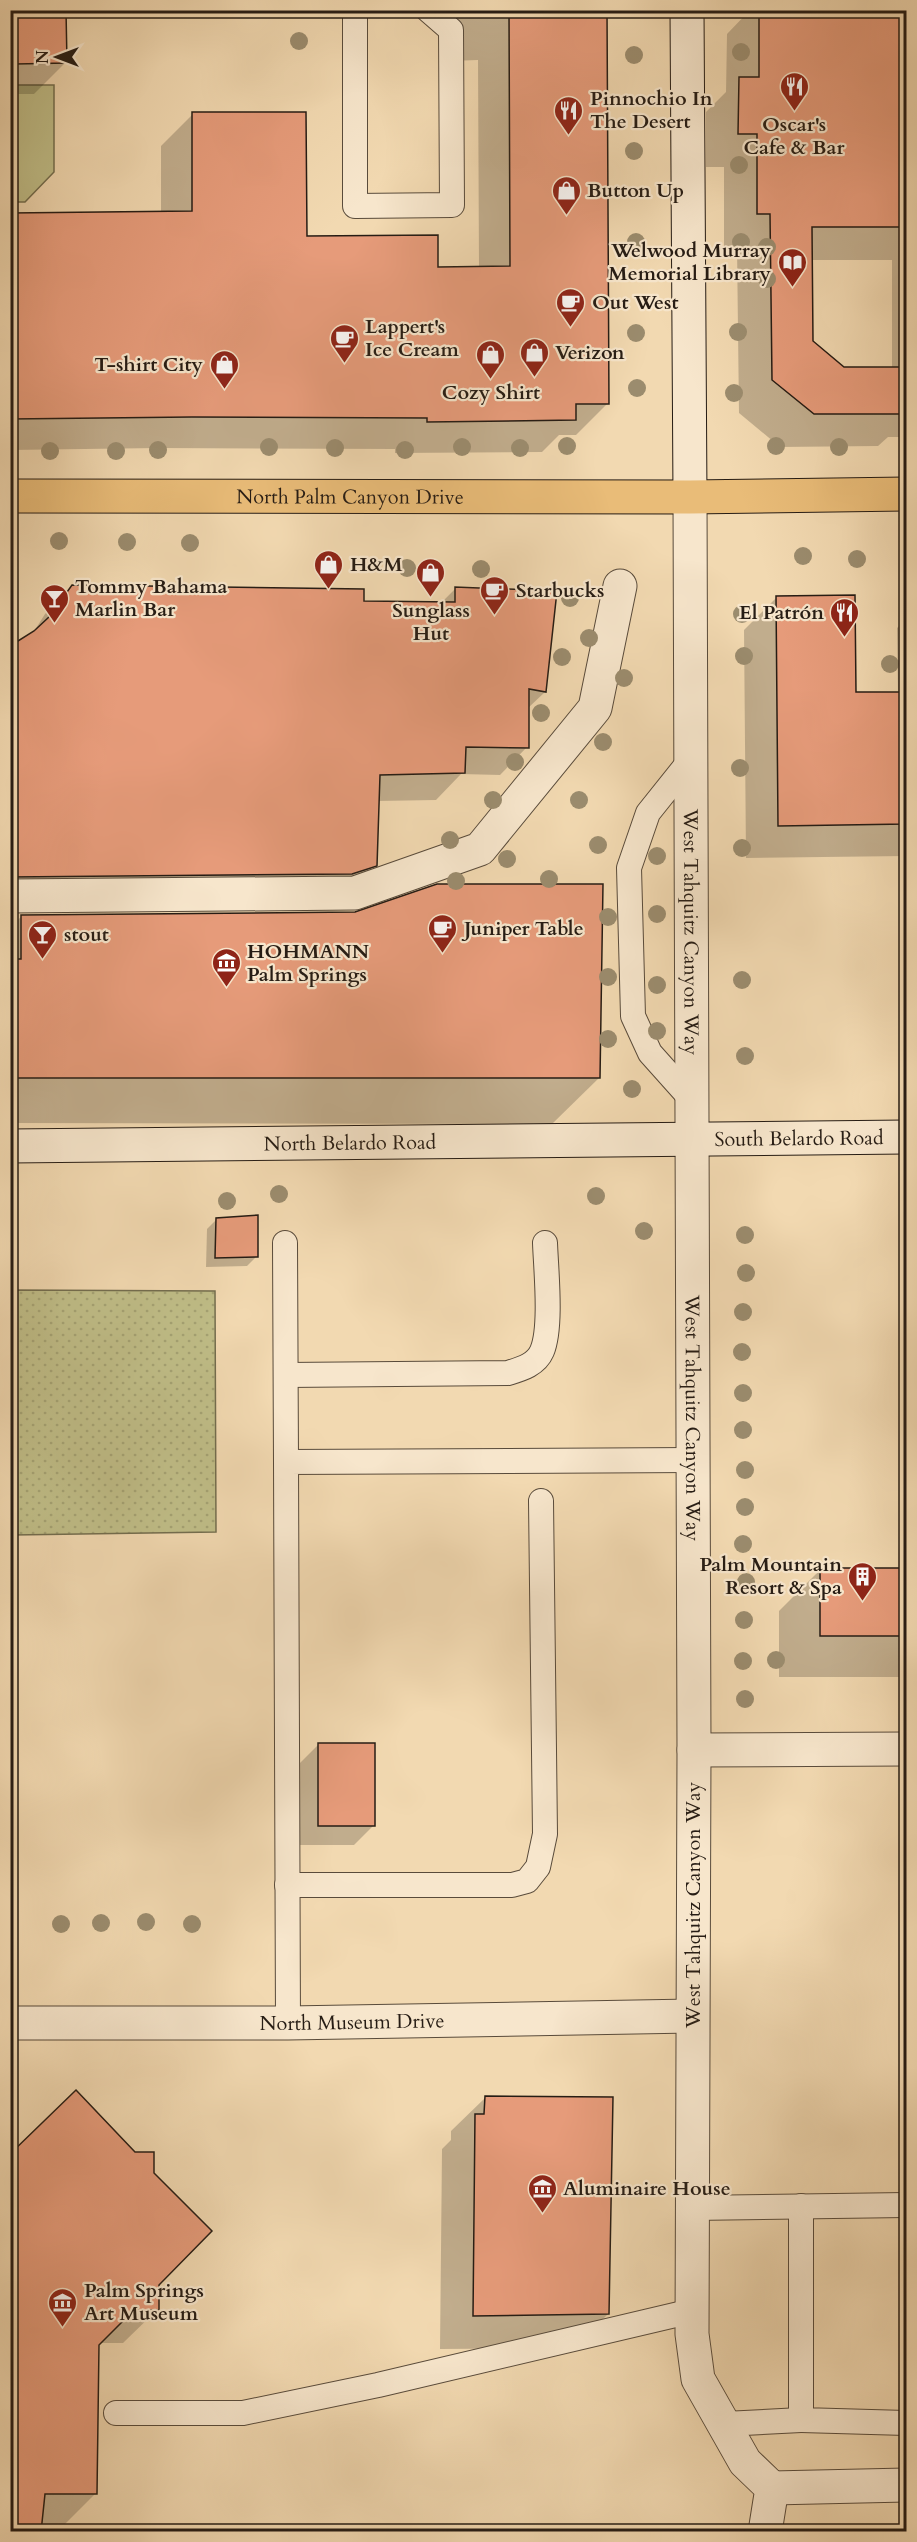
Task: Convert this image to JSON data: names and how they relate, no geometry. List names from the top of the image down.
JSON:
{
  "streets": {
    "main road": ["North Palm Canyon Drive"],
    "street": [
      "West Tahquitz Canyon Way",
      "South Belardo Road",
      "North Belardo Road",
      "North Museum Drive"
    ]
  },
  "crossings": [
    ["North Palm Canyon Drive", "West Tahquitz Canyon Way"],
    ["West Tahquitz Canyon Way", "South Belardo Road"],
    ["West Tahquitz Canyon Way", "North Belardo Road"],
    ["West Tahquitz Canyon Way", "North Museum Drive"],
    ["South Belardo Road", "North Belardo Road"]
  ],
  "places": {
    "restaurant": ["Oscar's Cafe & Bar", "Pinnochio In The Desert", "El Patrón"],
    "shop": [
      "Button Up",
      "Verizon",
      "Cozy Shirt",
      "T-shirt City",
      "H&M",
      "Sunglass Hut"
    ],
    "library": ["Welwood Murray Memorial Library"],
    "cafe": [
      "Out West",
      "Lappert's Ice Cream",
      "Starbucks",
      "Juniper Table"
    ],
    "bar": ["Tommy Bahama Marlin Bar", "stout"],
    "museum": ["HOHMANN Palm Springs", "Aluminaire House", "Palm Springs Art Museum"],
    "building": ["Palm Mountain Resort & Spa"]
  },
  "north": "left"
}
